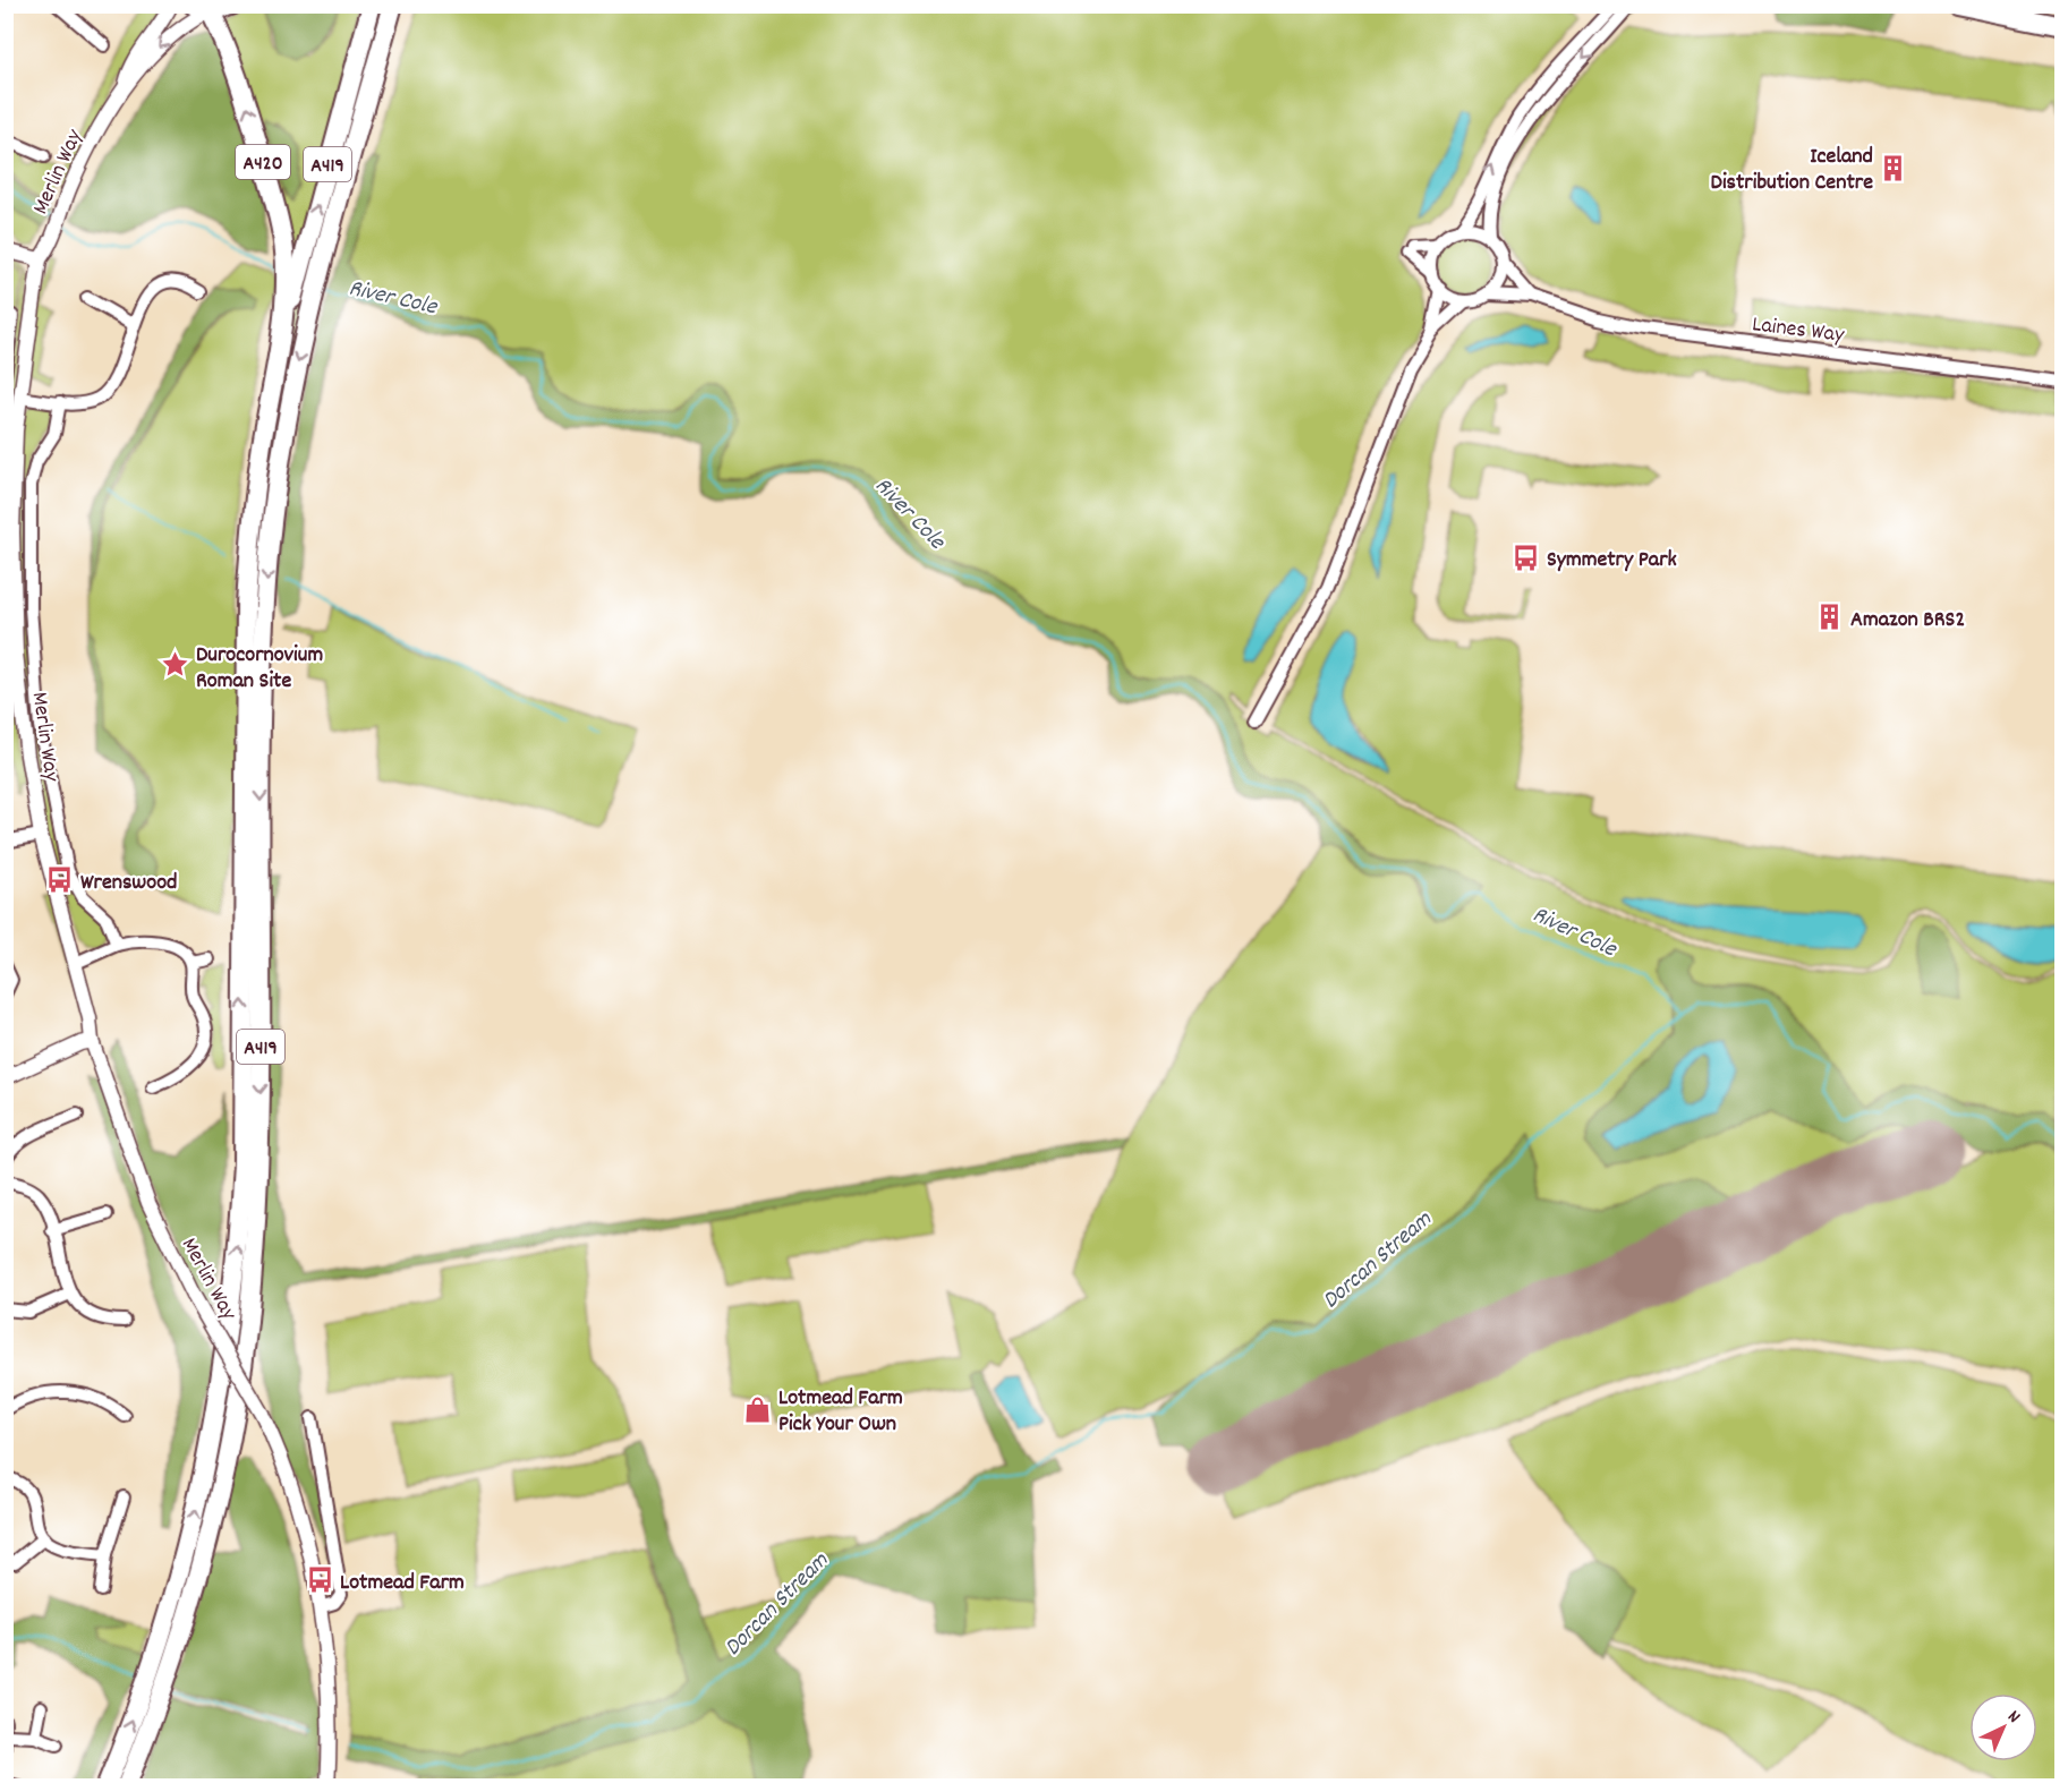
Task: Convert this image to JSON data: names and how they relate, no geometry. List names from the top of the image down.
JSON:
{
  "streets": {
    "highway": ["A420", "A419"],
    "street": ["Merlin Way", "Laines Way"]
  },
  "crossings": [
    ["A420", "A419"],
    ["A420", "Merlin Way"]
  ],
  "water": ["River Cole", "Dorcan Stream"],
  "places": {
    "building": ["Iceland Distribution Centre", "Amazon BRS2"],
    "bus stop": ["Symmetry Park", "Wrenswood", "Lotmead Farm"],
    "place": ["Durocornovium Roman Site"],
    "shop": ["Lotmead Farm Pick Your Own"]
  },
  "north": "top right"
}
